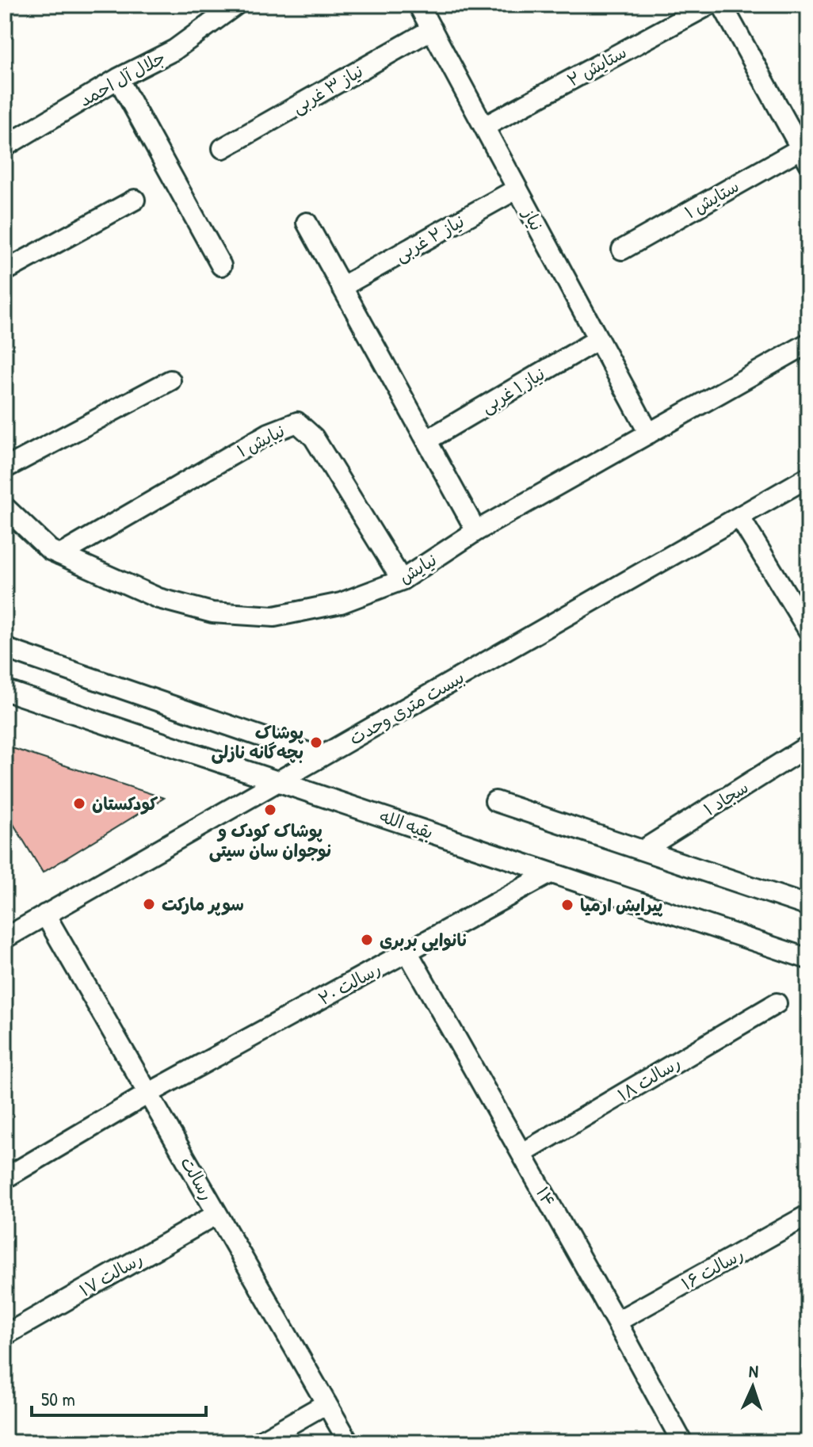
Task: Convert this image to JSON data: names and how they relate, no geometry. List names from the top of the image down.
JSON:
{
  "streets": {
    "street": [
      "ستایش ۲",
      "جلال آل احمد",
      "نیاز ۳ غربی",
      "ستایش ۱",
      "نیاز",
      "نیاز ۲ غربی",
      "نیاز ۱ غربی",
      "نیایش ۱",
      "نیایش",
      "بیست متری وحدت",
      "سجاد ۱",
      "بقیه الله",
      "رسالت ۲۰",
      "رسالت ۱۸",
      "رسالت",
      "۱۴",
      "رسالت ۱۶",
      "رسالت ۱۷"
    ]
  },
  "crossings": [
    ["ستایش ۲", "نیاز"],
    ["نیاز ۳ غربی", "نیاز"],
    ["نیاز", "نیاز ۲ غربی"],
    ["نیاز", "نیاز ۱ غربی"],
    ["نیاز", "نیایش"],
    ["نیایش ۱", "نیایش"],
    ["بیست متری وحدت", "بقیه الله"],
    ["بیست متری وحدت", "رسالت"],
    ["بقیه الله", "رسالت ۲۰"],
    ["رسالت ۲۰", "رسالت"],
    ["رسالت ۲۰", "۱۴"],
    ["رسالت ۱۸", "۱۴"],
    ["رسالت", "رسالت ۱۷"],
    ["۱۴", "رسالت ۱۶"]
  ],
  "places": [
    "پوشاک بچه‌گانه نازلی",
    "کودکستان",
    "پوشاک کودک و نوجوان سان سیتی",
    "سوپر مارکت",
    "پیرایش ارمیا",
    "نانوایی بربری"
  ],
  "scale_bar": "50 m",
  "north": "top"
}
